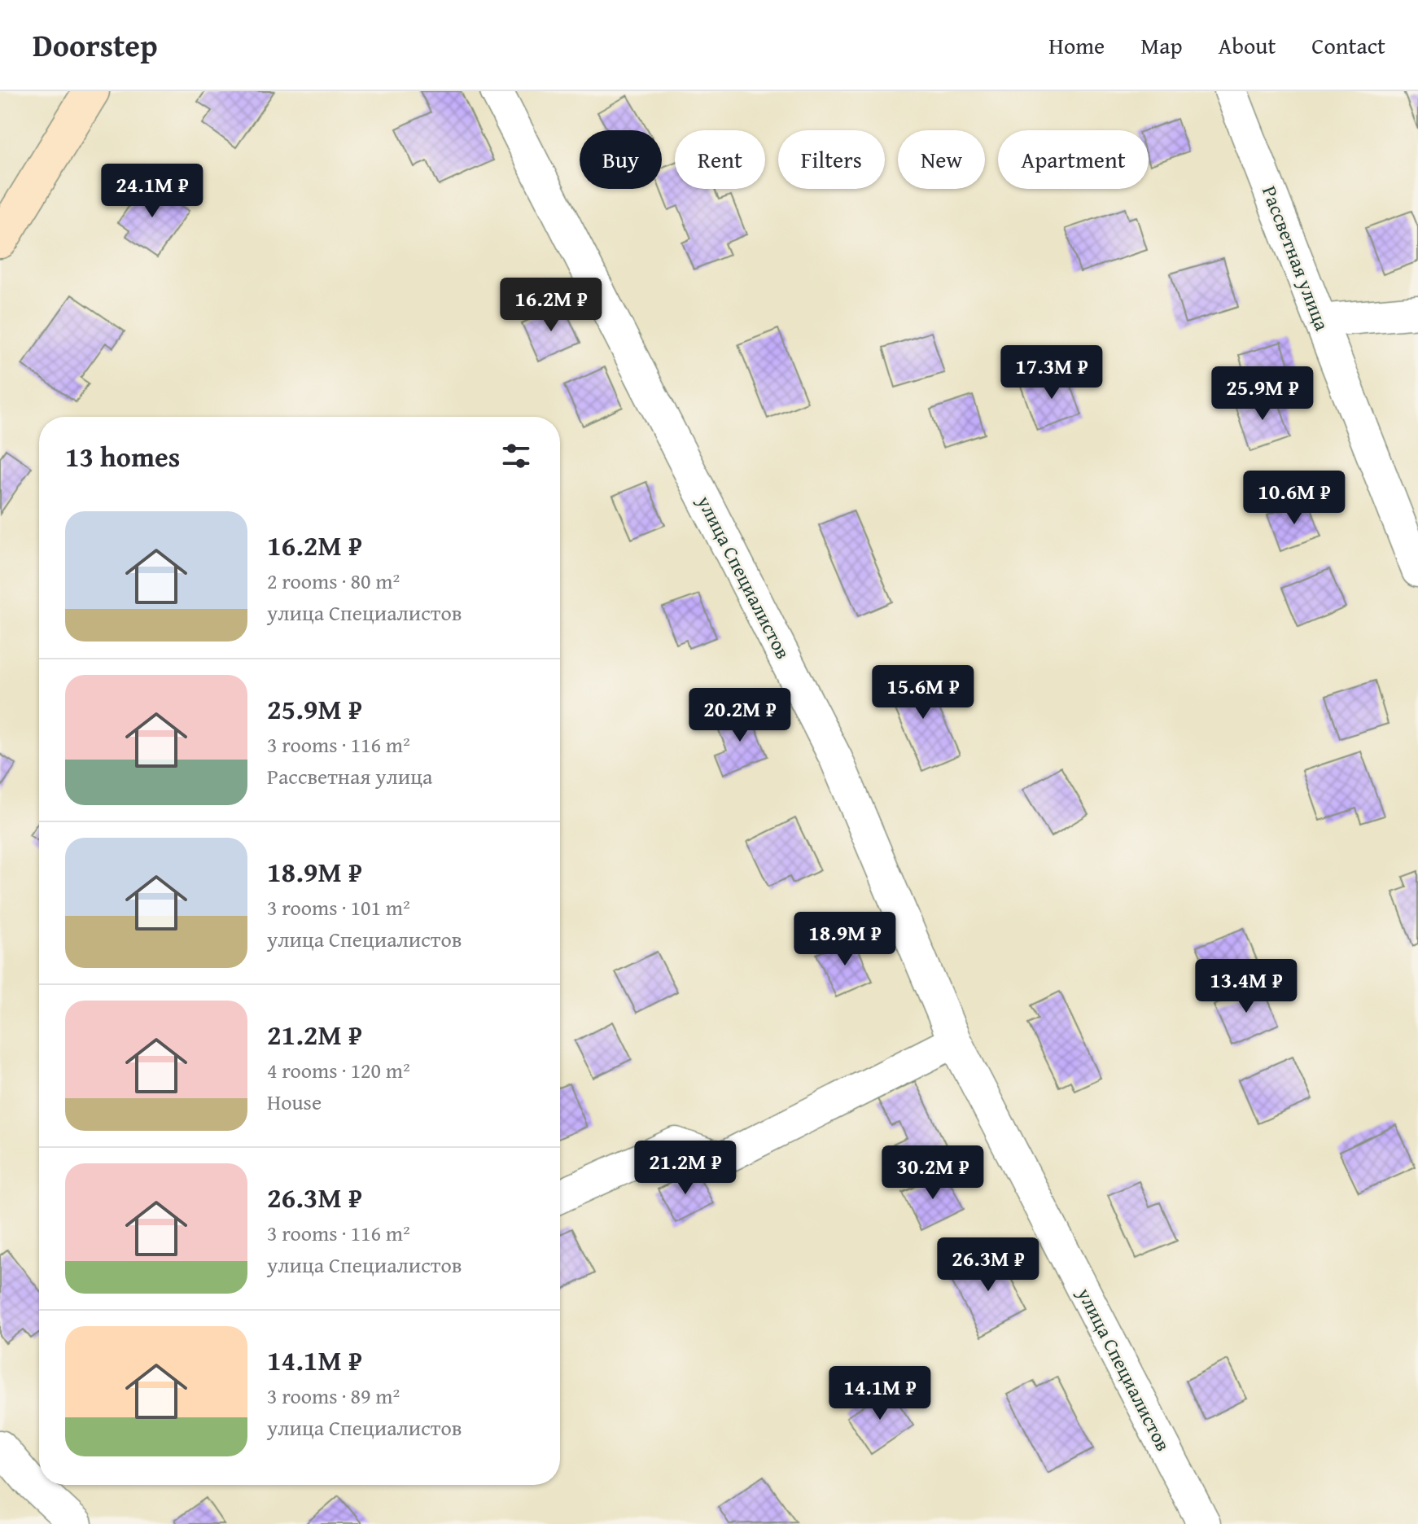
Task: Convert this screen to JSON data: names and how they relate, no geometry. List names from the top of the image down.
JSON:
{
  "streets": {
    "street": ["Рассветная улица", "улица Специалистов"]
  },
  "page": {
    "header": "Doorstep",
    "nav": [
      "Home",
      "Map",
      "About",
      "Contact"
    ],
    "chip": [
      "Buy",
      "Rent",
      "Filters",
      "New",
      "Apartment"
    ],
    "price": [
      "24.1M ₽",
      "16.2M ₽",
      "17.3M ₽",
      "25.9M ₽",
      "10.6M ₽",
      "15.6M ₽",
      "20.2M ₽",
      "18.9M ₽",
      "13.4M ₽",
      "21.2M ₽",
      "30.2M ₽",
      "26.3M ₽",
      "14.1M ₽"
    ],
    "heading": "13 homes",
    "list": [
      {
        "name": "16.2M ₽",
        "note": "2 rooms · 80 m² · улица Специалистов"
      },
      {
        "name": "25.9M ₽",
        "note": "3 rooms · 116 m² · Рассветная улица"
      },
      {
        "name": "18.9M ₽",
        "note": "3 rooms · 101 m² · улица Специалистов"
      },
      {
        "name": "21.2M ₽",
        "note": "4 rooms · 120 m² · House"
      },
      {
        "name": "26.3M ₽",
        "note": "3 rooms · 116 m² · улица Специалистов"
      },
      {
        "name": "14.1M ₽",
        "note": "3 rooms · 89 m² · улица Специалистов"
      }
    ]
  }
}
